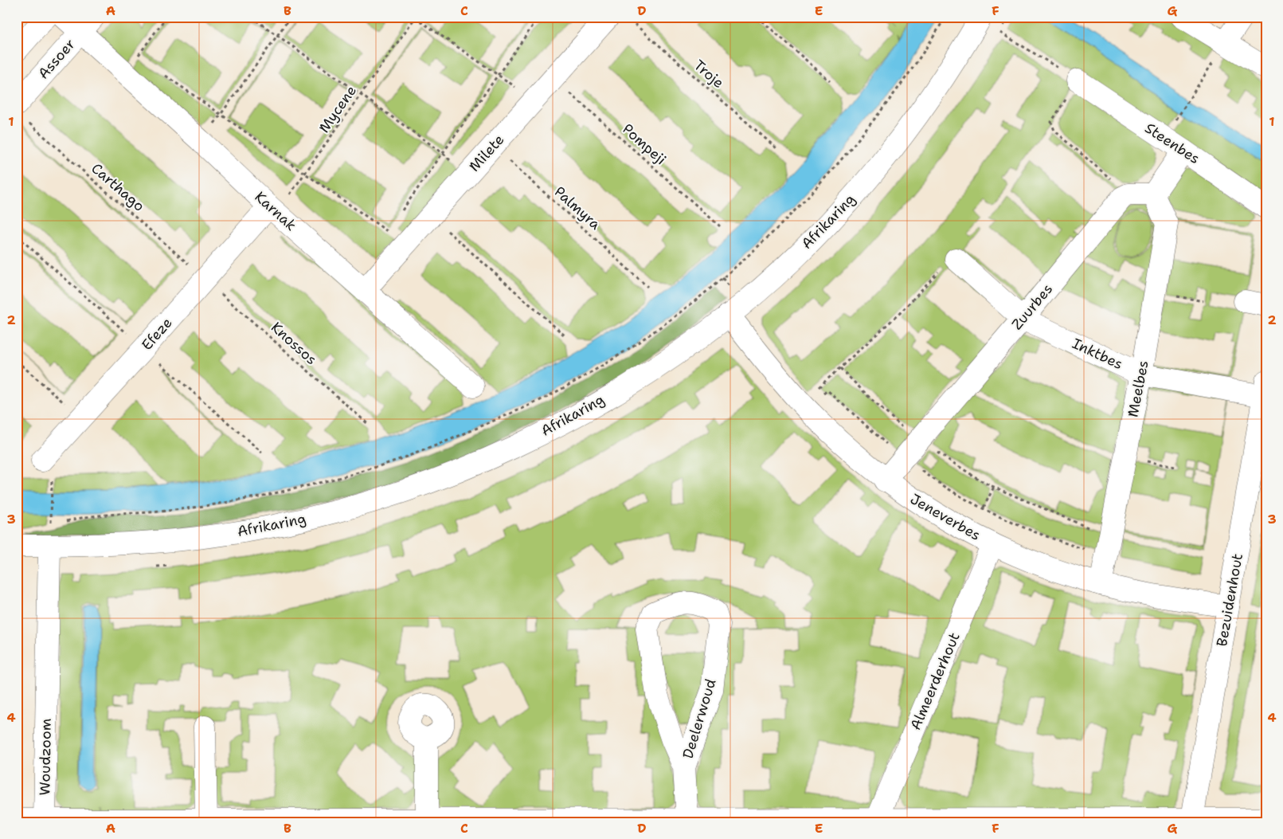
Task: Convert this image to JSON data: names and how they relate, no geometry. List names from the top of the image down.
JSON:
{
  "streets": {
    "street": [
      "Assoer",
      "Steenbes",
      "Milete",
      "Karnak",
      "Afrikaring",
      "Zuurbes",
      "Efeze",
      "Inktbes",
      "Meelbes",
      "Jeneverbes",
      "Bezuidenhout",
      "Almeerderhout",
      "Deelerwoud",
      "Woudzoom"
    ],
    "path": [
      "Troje",
      "Mycene",
      "Pompeji",
      "Carthago",
      "Palmyra",
      "Knossos"
    ]
  },
  "crossings": [
    ["Assoer", "Karnak"],
    ["Mycene", "Karnak"],
    ["Mycene", "Efeze"],
    ["Pompeji", "Milete"],
    ["Milete", "Palmyra"],
    ["Milete", "Karnak"],
    ["Carthago", "Efeze"],
    ["Carthago", "Knossos"],
    ["Karnak", "Efeze"],
    ["Afrikaring", "Jeneverbes"],
    ["Afrikaring", "Woudzoom"],
    ["Zuurbes", "Inktbes"],
    ["Zuurbes", "Jeneverbes"],
    ["Efeze", "Knossos"],
    ["Inktbes", "Meelbes"],
    ["Inktbes", "Bezuidenhout"],
    ["Meelbes", "Jeneverbes"],
    ["Jeneverbes", "Bezuidenhout"],
    ["Jeneverbes", "Almeerderhout"]
  ],
  "grid": {
    "columns": [
      "A",
      "B",
      "C",
      "D",
      "E",
      "F",
      "G"
    ],
    "rows": [
      "1",
      "2",
      "3",
      "4"
    ]
  }
}
